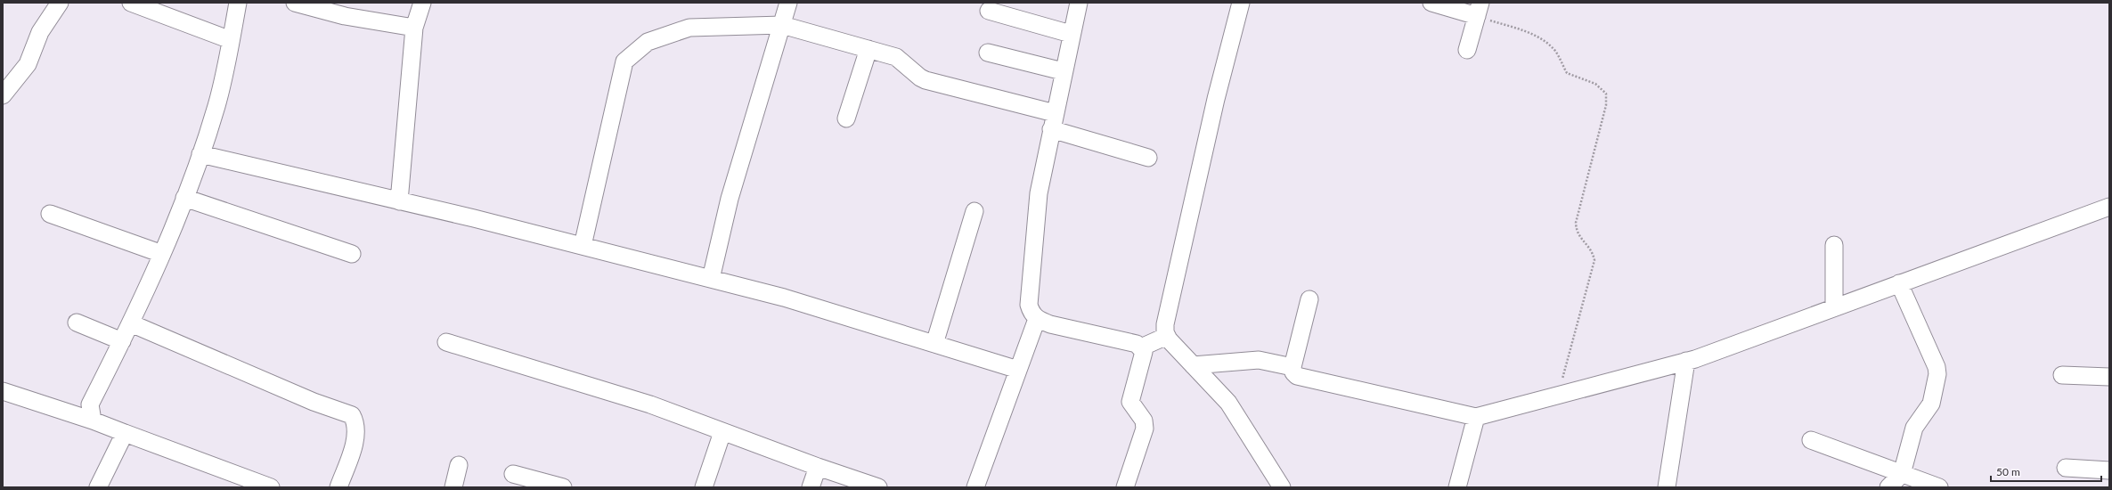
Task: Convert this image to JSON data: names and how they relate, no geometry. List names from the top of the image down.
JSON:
{
  "scale_bar": "50 m"
}
